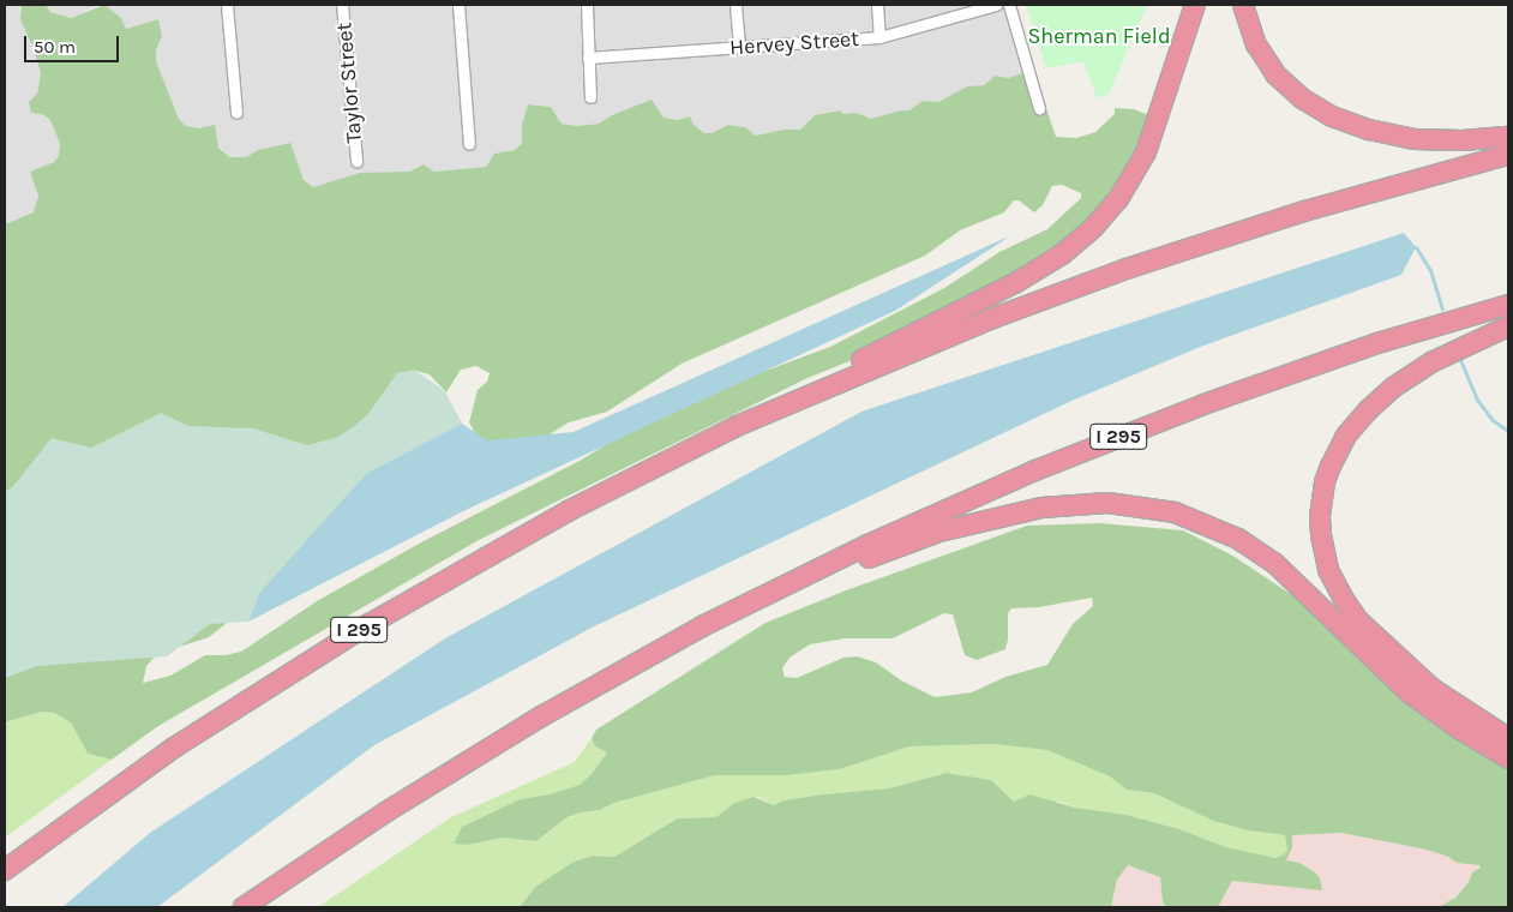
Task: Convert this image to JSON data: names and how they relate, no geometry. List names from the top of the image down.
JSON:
{
  "streets": {
    "highway": ["I 295"],
    "street": ["Hervey Street", "Taylor Street"]
  },
  "parks": ["Sherman Field"],
  "scale_bar": "50 m"
}
